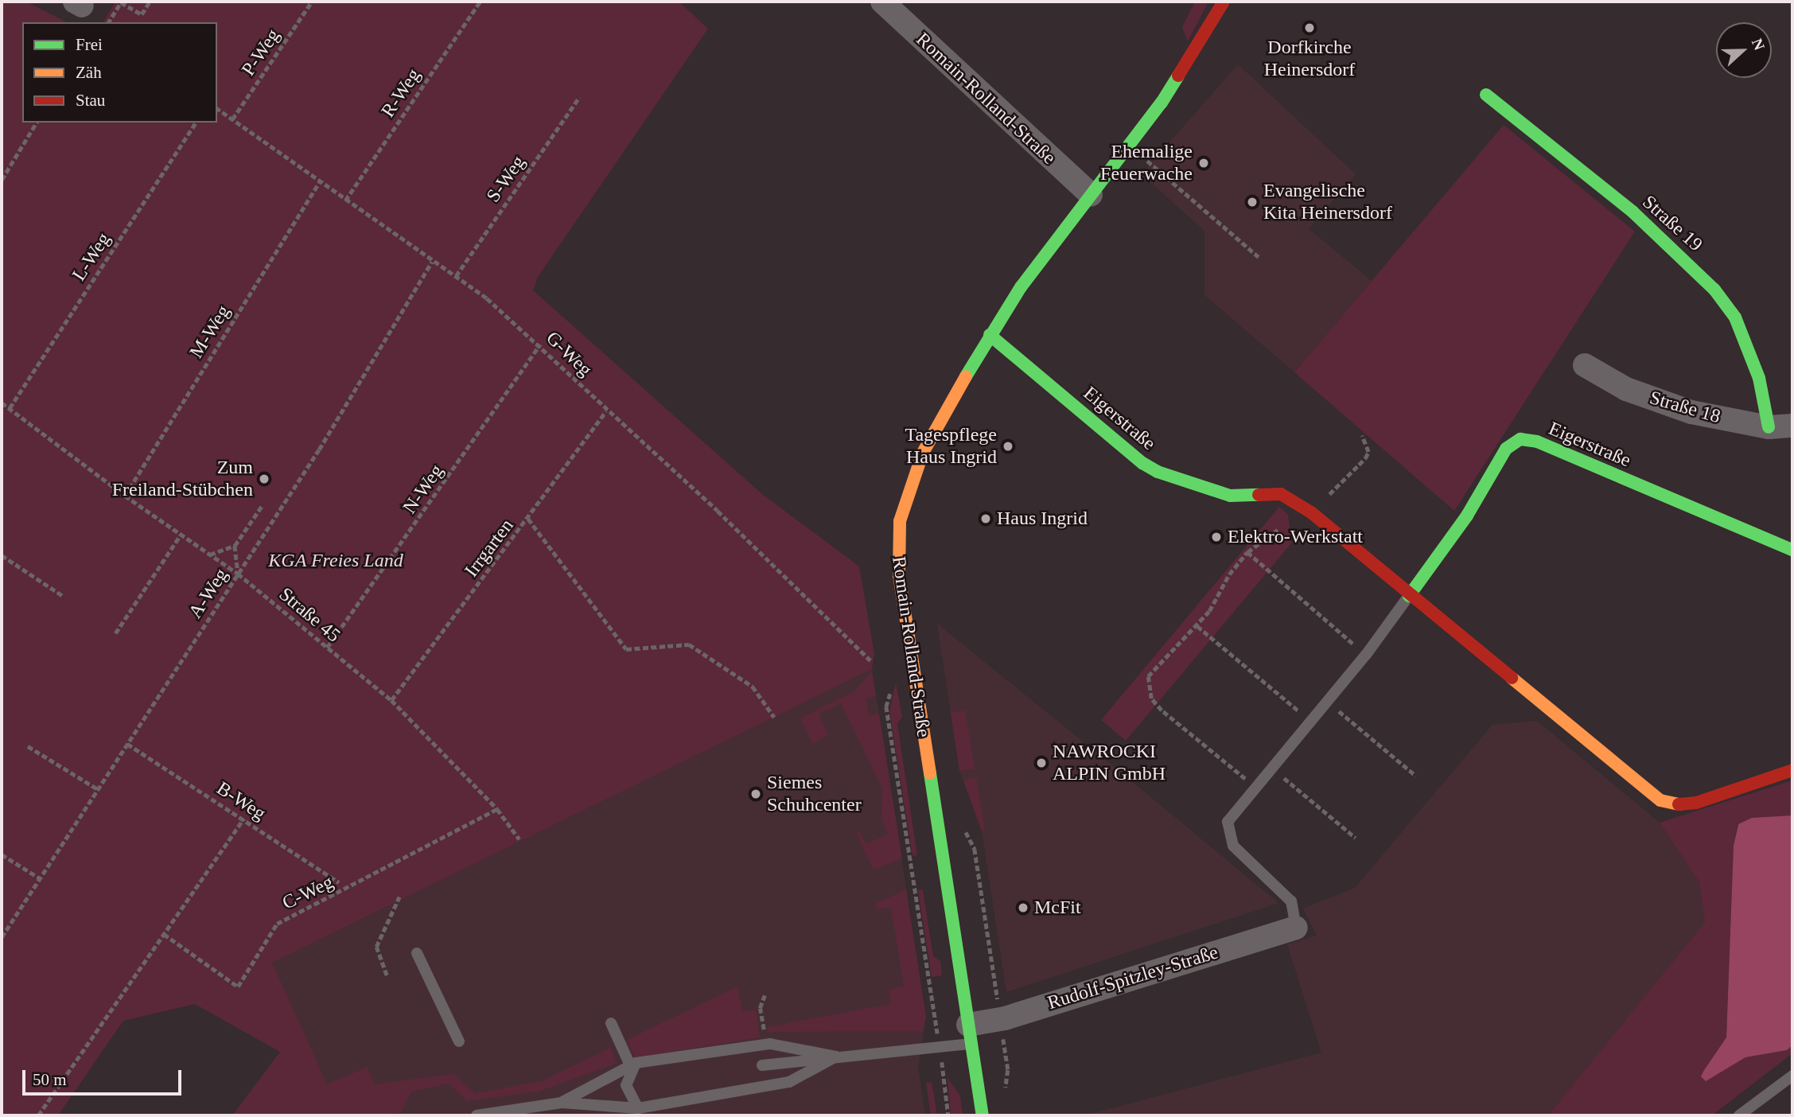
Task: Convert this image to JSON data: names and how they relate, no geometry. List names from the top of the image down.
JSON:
{
  "streets": {
    "street": [
      "Romain-Rolland-Straße",
      "Straße 19",
      "Straße 18",
      "Eigerstraße",
      "Rudolf-Spitzley-Straße"
    ],
    "path": [
      "P-Weg",
      "R-Weg",
      "S-Weg",
      "L-Weg",
      "M-Weg",
      "G-Weg",
      "N-Weg",
      "Irrgarten",
      "A-Weg",
      "Straße 45",
      "B-Weg",
      "C-Weg"
    ]
  },
  "crossings": [
    ["P-Weg", "G-Weg"],
    ["R-Weg", "G-Weg"],
    ["Romain-Rolland-Straße", "Eigerstraße"],
    ["Romain-Rolland-Straße", "Rudolf-Spitzley-Straße"],
    ["S-Weg", "G-Weg"],
    ["Straße 19", "Straße 18"],
    ["L-Weg", "Straße 45"],
    ["M-Weg", "G-Weg"],
    ["M-Weg", "Straße 45"],
    ["G-Weg", "N-Weg"],
    ["G-Weg", "Irrgarten"],
    ["G-Weg", "A-Weg"],
    ["Eigerstraße", "Rudolf-Spitzley-Straße"],
    ["N-Weg", "Straße 45"],
    ["Irrgarten", "Straße 45"],
    ["A-Weg", "Straße 45"],
    ["A-Weg", "B-Weg"],
    ["Straße 45", "C-Weg"]
  ],
  "parks": ["KGA Freies Land"],
  "places": [
    "Dorfkirche Heinersdorf",
    "Ehemalige Feuerwache",
    "Evangelische Kita Heinersdorf",
    "Tagespflege Haus Ingrid",
    "Zum Freiland-Stübchen",
    "Haus Ingrid",
    "Elektro-Werkstatt",
    "NAWROCKI ALPIN GmbH",
    "Siemes Schuhcenter",
    "McFit"
  ],
  "legend": ["Frei", "Zäh", "Stau"],
  "scale_bar": "50 m",
  "north": "right"
}
